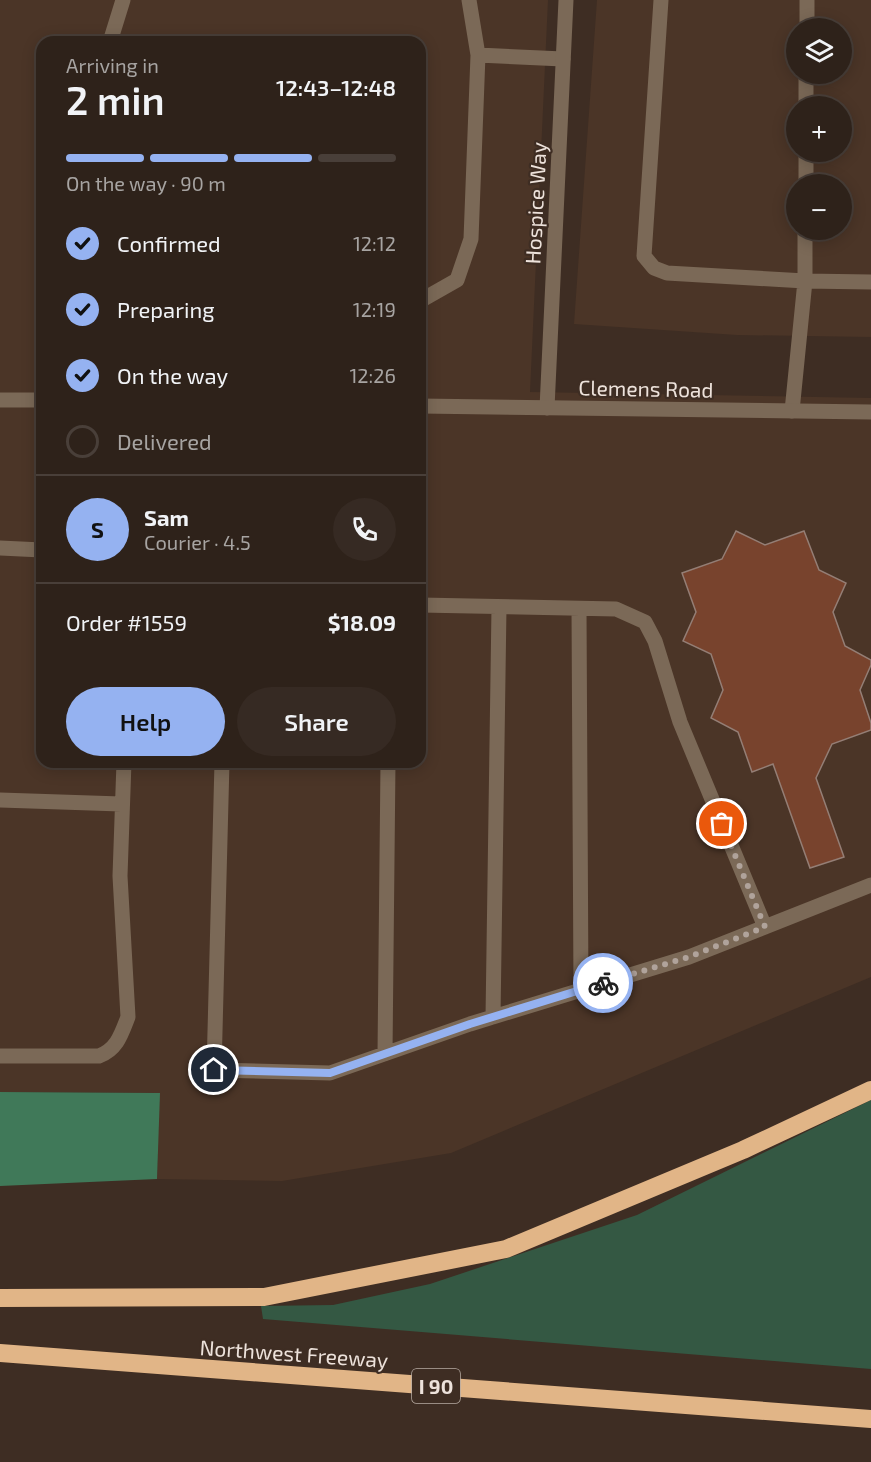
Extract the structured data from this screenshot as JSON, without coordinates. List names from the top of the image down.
{
  "streets": {
    "highway": ["Northwest Freeway", "I 90"],
    "street": ["Hospice Way", "Clemens Road"]
  },
  "crossings": [
    ["Hospice Way", "Clemens Road"]
  ],
  "page": {
    "map_buttons": ["+", "−"],
    "heading": ["2 min", "Arriving in", "12:43–12:48"],
    "panel": [
      "Sam",
      "Courier · 4.5",
      "Order #1559",
      "$18.09"
    ],
    "bar": "On the way · 90 m",
    "list": [
      ["Confirmed", "12:12"],
      ["Preparing", "12:19"],
      ["On the way", "12:26"],
      "Delivered"
    ],
    "round": "S",
    "buttons": ["Help", "Share"]
  }
}
